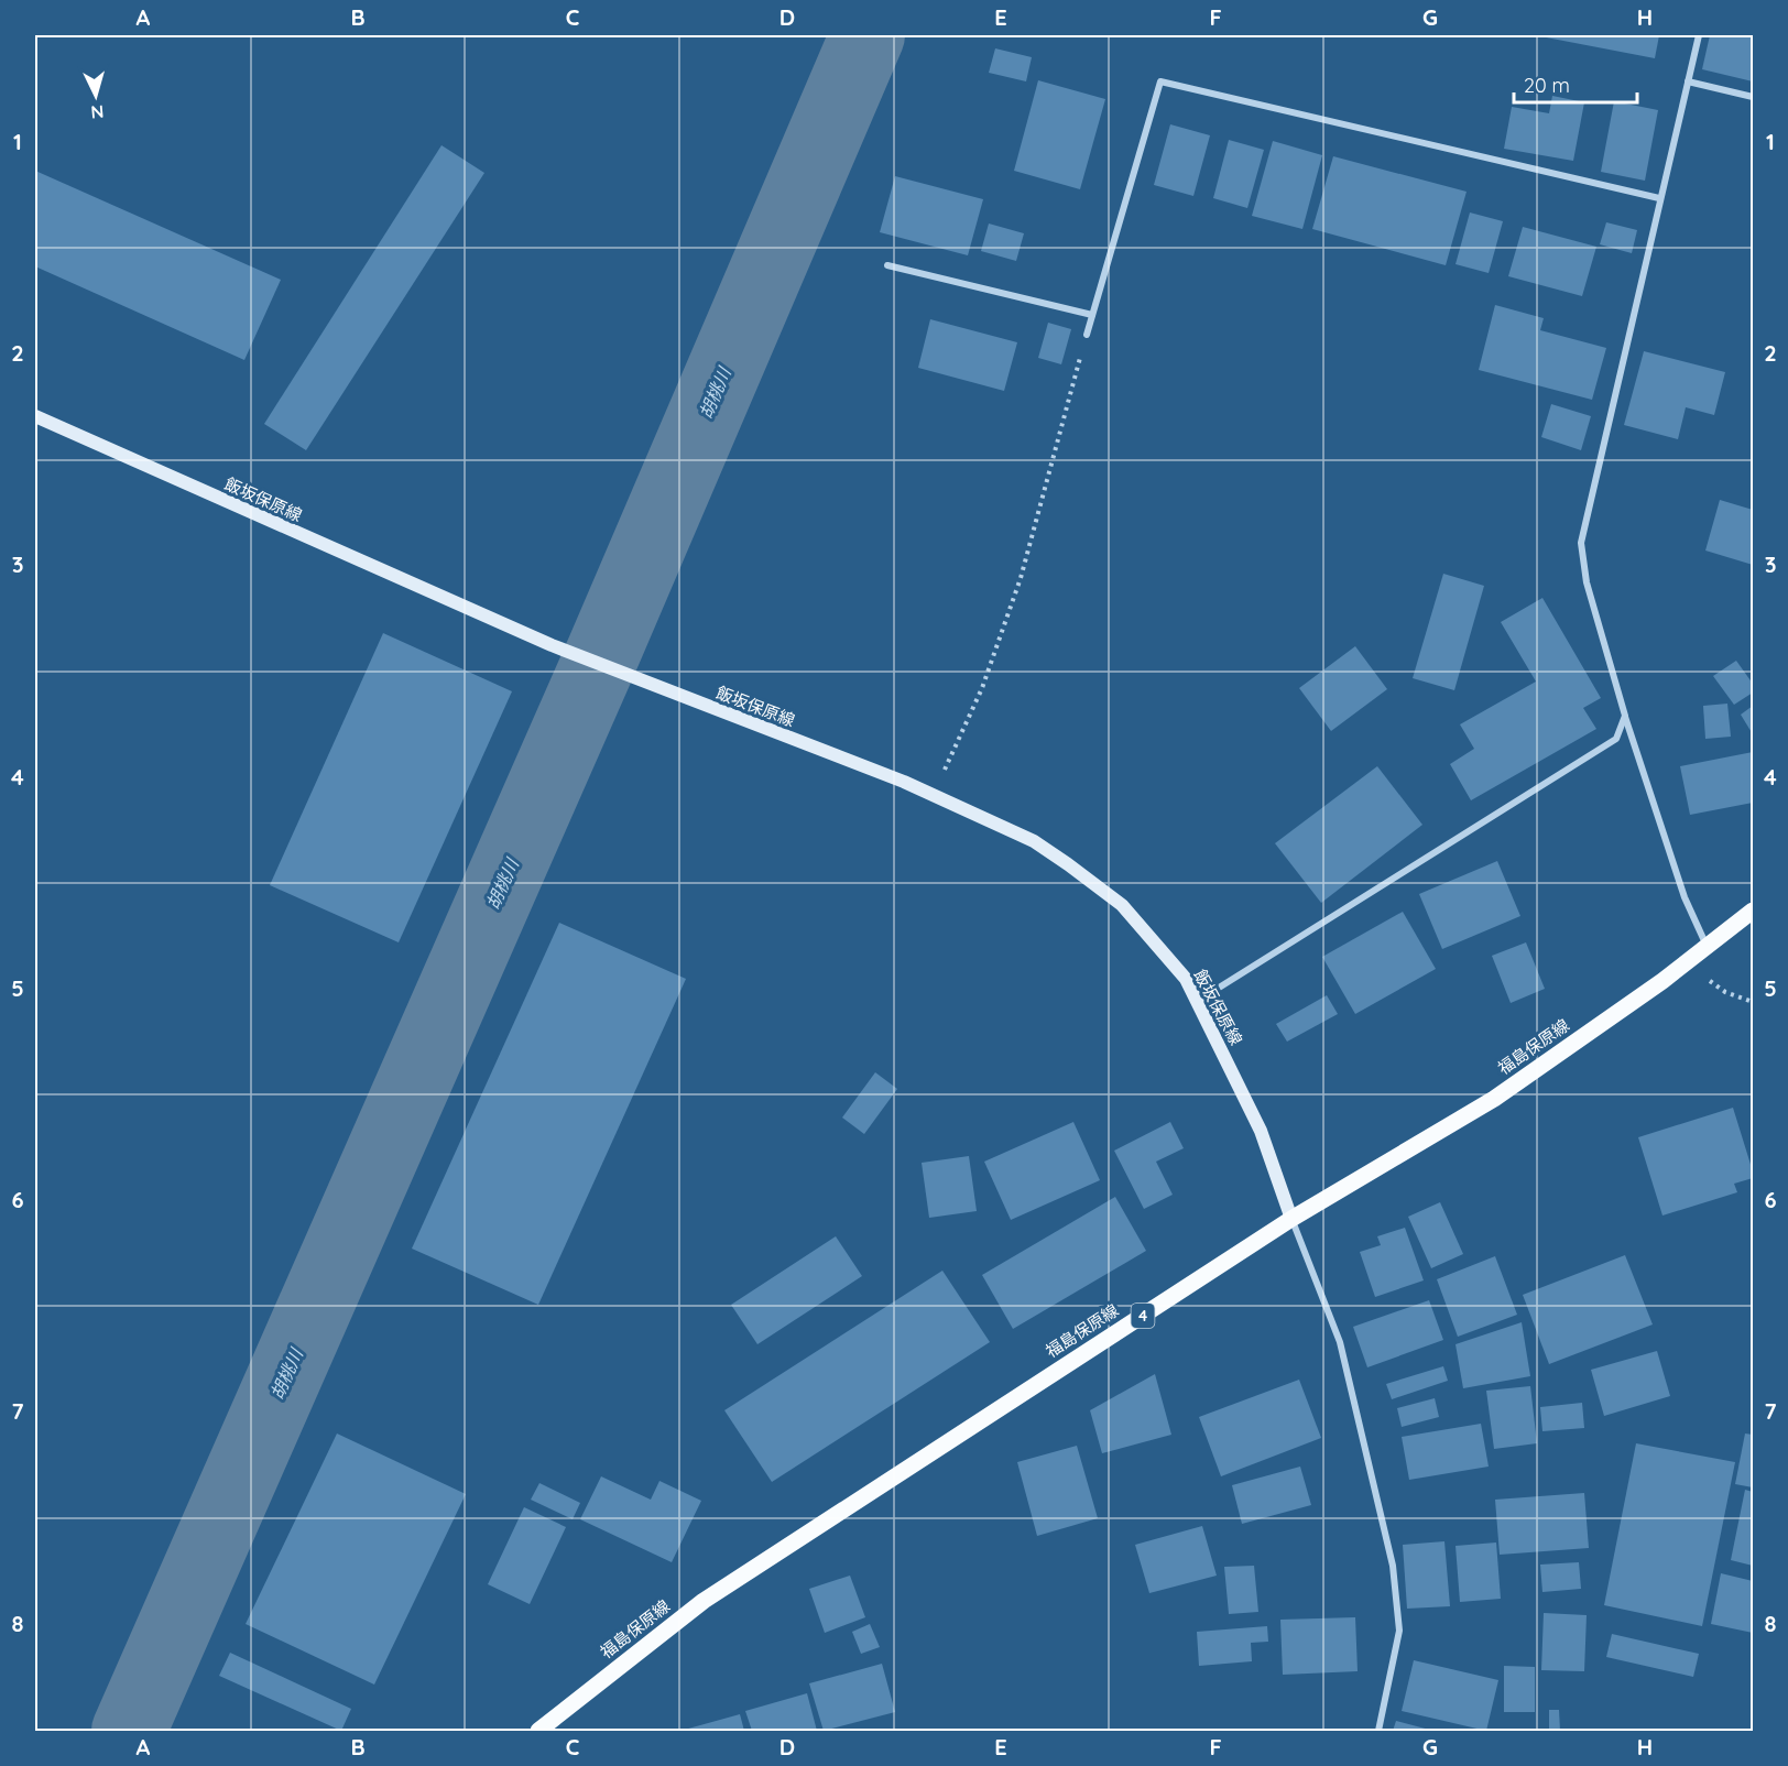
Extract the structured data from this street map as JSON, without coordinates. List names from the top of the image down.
{
  "streets": {
    "main road": ["飯坂保原線", "福島保原線", "4"]
  },
  "crossings": [
    ["飯坂保原線", "福島保原線"]
  ],
  "water": ["胡桃川"],
  "scale_bar": "20 m",
  "north": "bottom",
  "grid": {
    "columns": [
      "A",
      "B",
      "C",
      "D",
      "E",
      "F",
      "G",
      "H"
    ],
    "rows": [
      "1",
      "2",
      "3",
      "4",
      "5",
      "6",
      "7",
      "8"
    ]
  }
}
